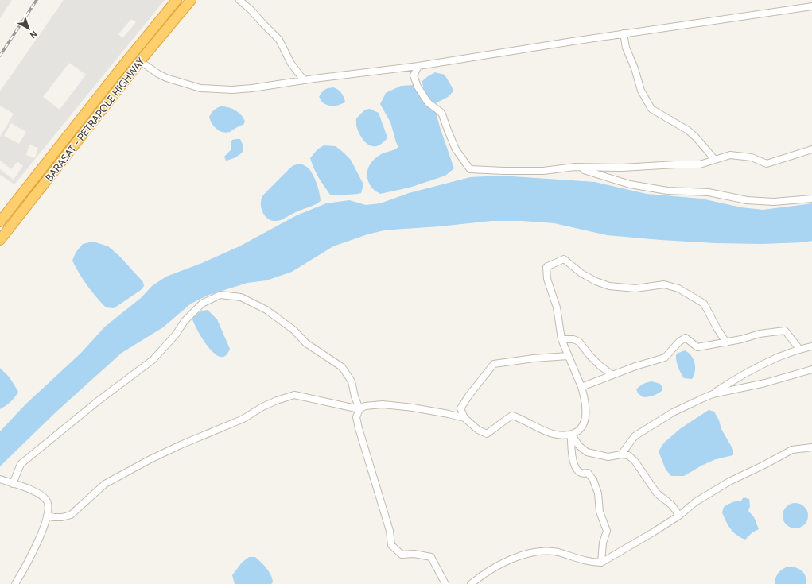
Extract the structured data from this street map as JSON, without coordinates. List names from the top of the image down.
{
  "streets": {
    "highway": ["BARASAT - PETRAPOLE HIGHWAY"]
  },
  "north": "bottom right"
}
